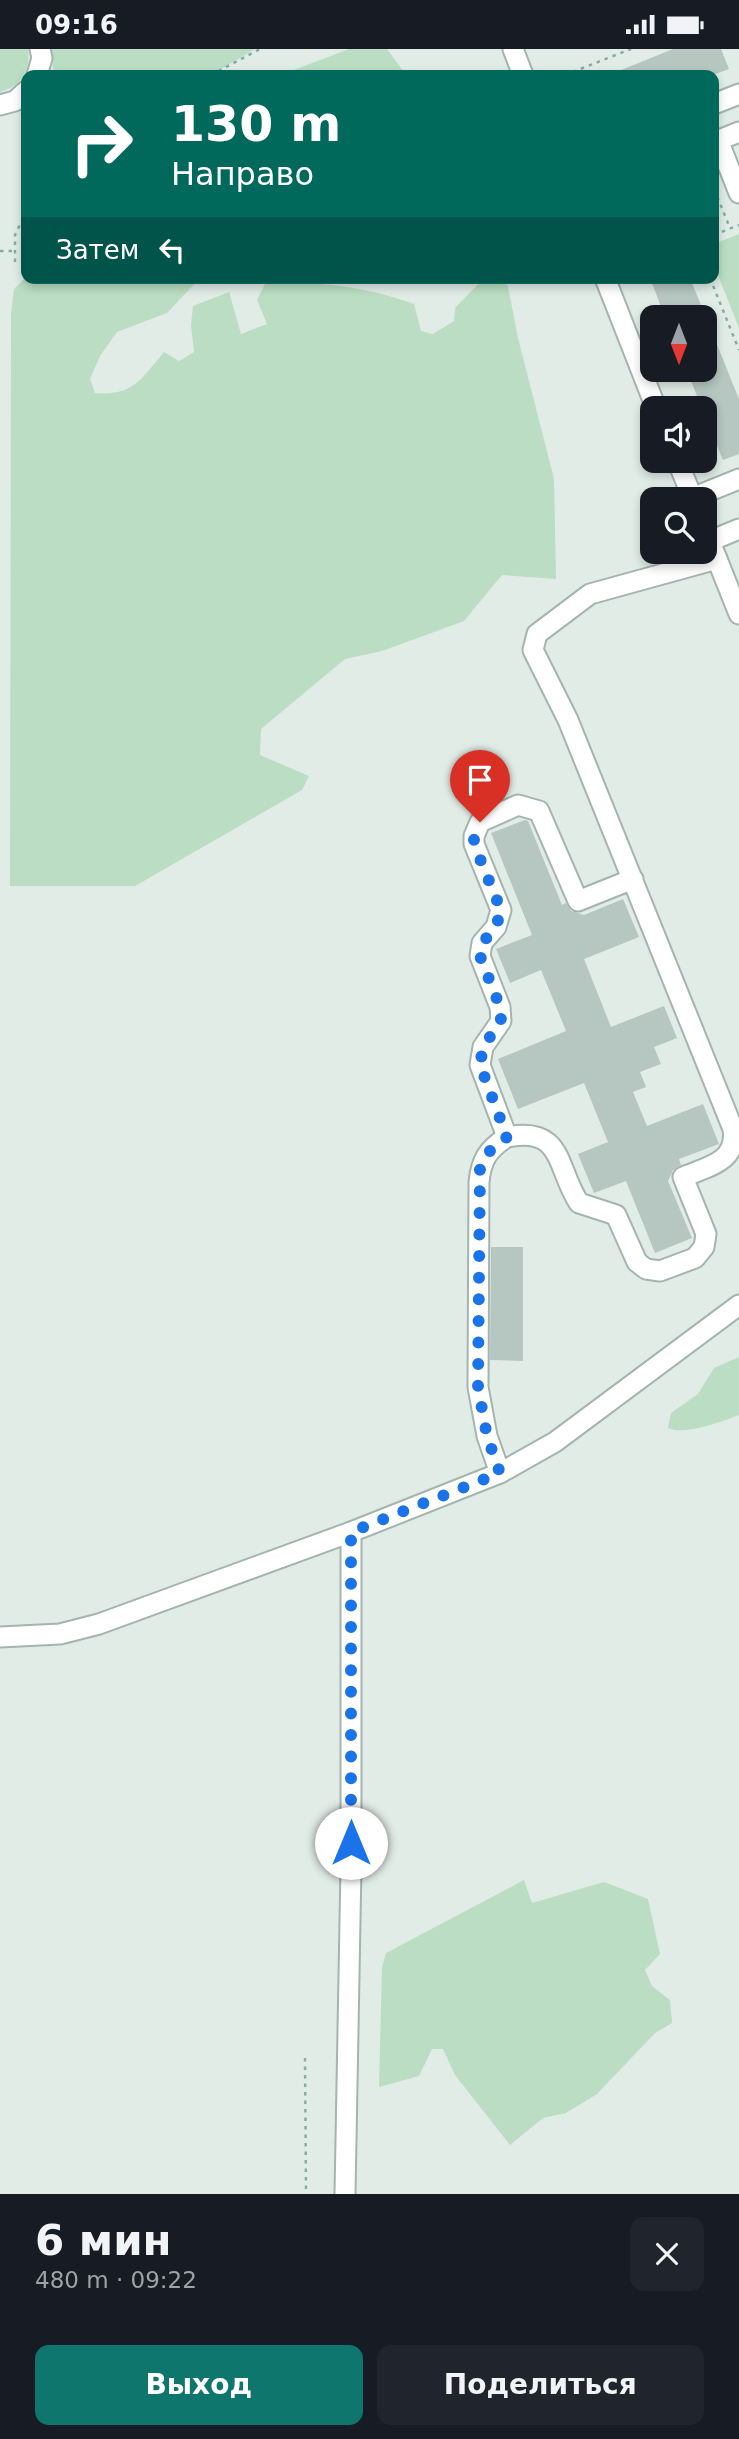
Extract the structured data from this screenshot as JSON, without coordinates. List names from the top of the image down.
{
  "north": "bottom",
  "page": {
    "status": "09:16",
    "turn": ["130 m", "Направо"],
    "then": "Затем",
    "heading": ["6 мин", "480 m · 09:22"],
    "buttons": ["Выход", "Поделиться"]
  }
}
